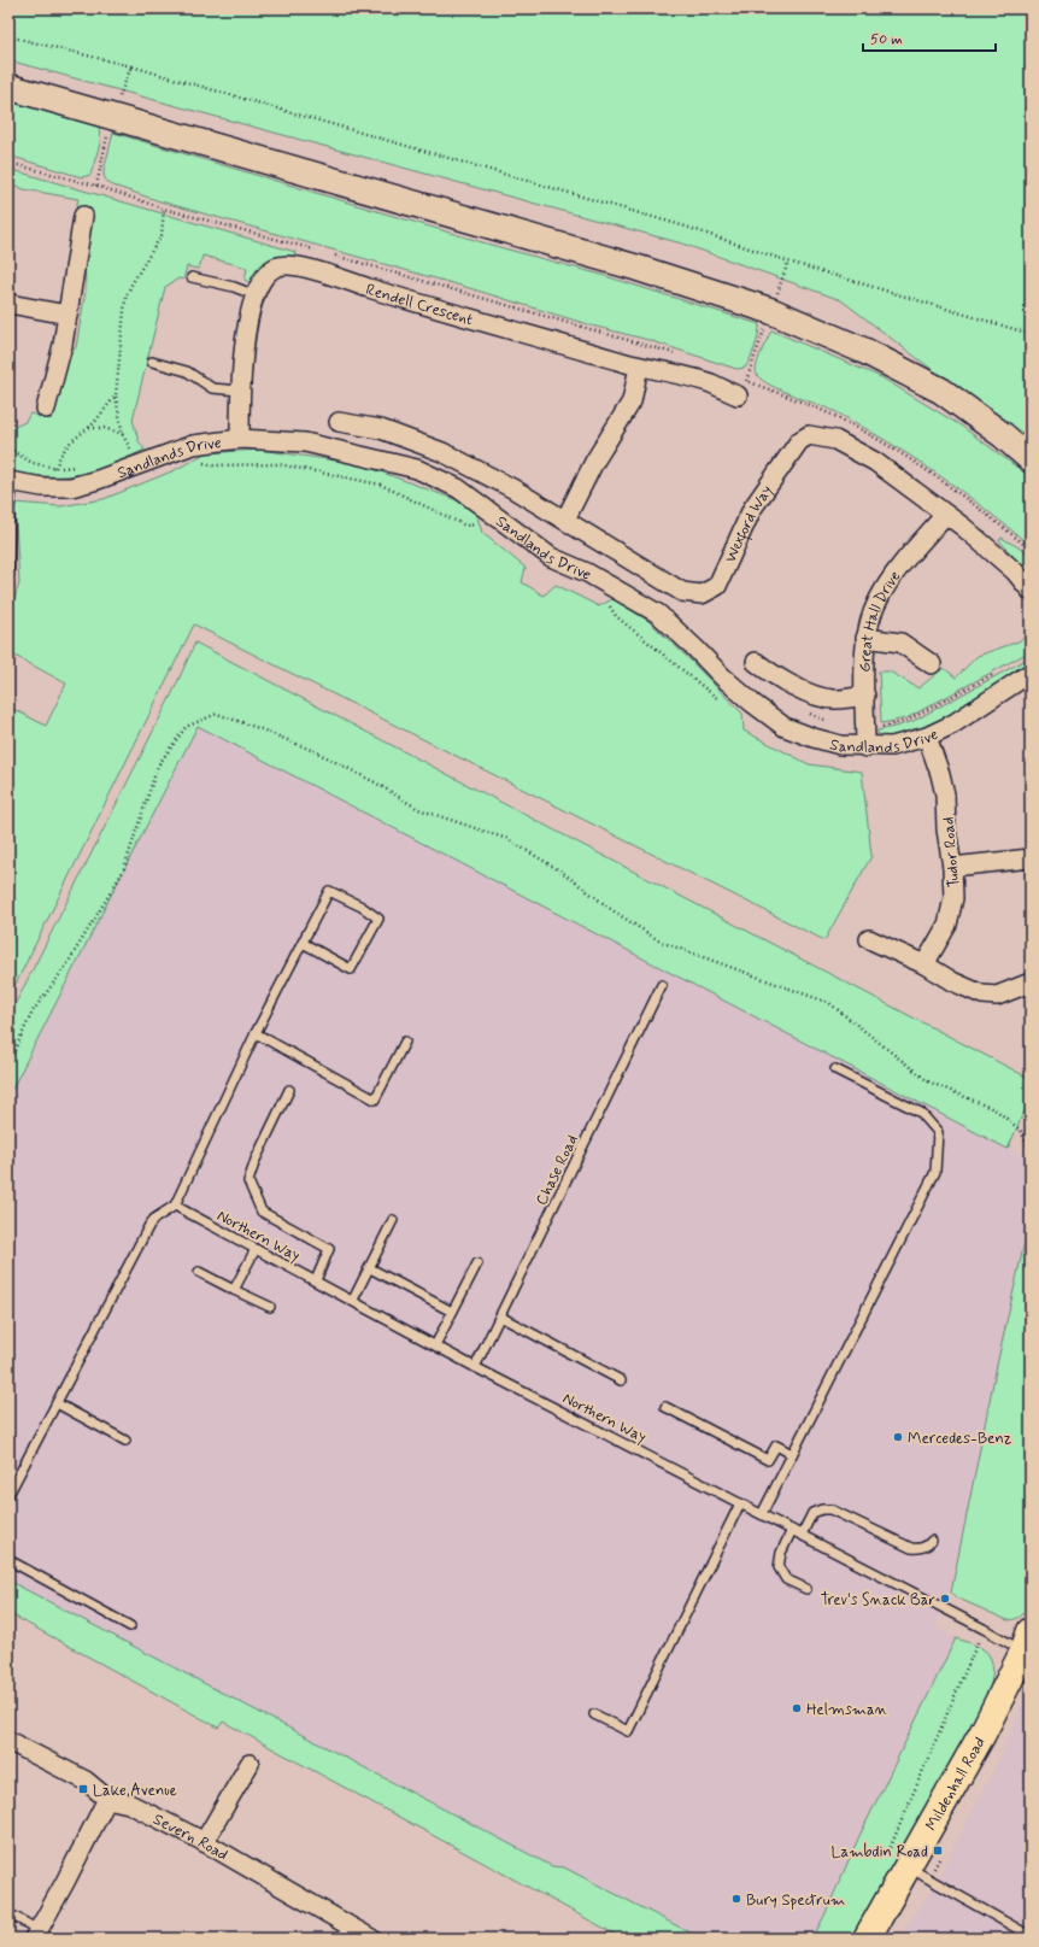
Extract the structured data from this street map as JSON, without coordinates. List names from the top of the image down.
{
  "streets": {
    "main road": ["Mildenhall Road"],
    "street": [
      "Rendell Crescent",
      "Sandlands Drive",
      "Wexford Way",
      "Great Hall Drive",
      "Tudor Road",
      "Severn Road"
    ],
    "lane": ["Chase Road", "Northern Way"]
  },
  "crossings": [
    ["Rendell Crescent", "Sandlands Drive"],
    ["Sandlands Drive", "Great Hall Drive"],
    ["Sandlands Drive", "Tudor Road"],
    ["Wexford Way", "Great Hall Drive"],
    ["Chase Road", "Northern Way"],
    ["Northern Way", "Mildenhall Road"]
  ],
  "places": {
    "other": [
      "Mercedes-Benz",
      "Trev's Snack Bar",
      "Helmsman",
      "Bury Spectrum"
    ],
    "transit": ["Lake Avenue", "Lambdin Road"]
  },
  "scale_bar": "50 m"
}
